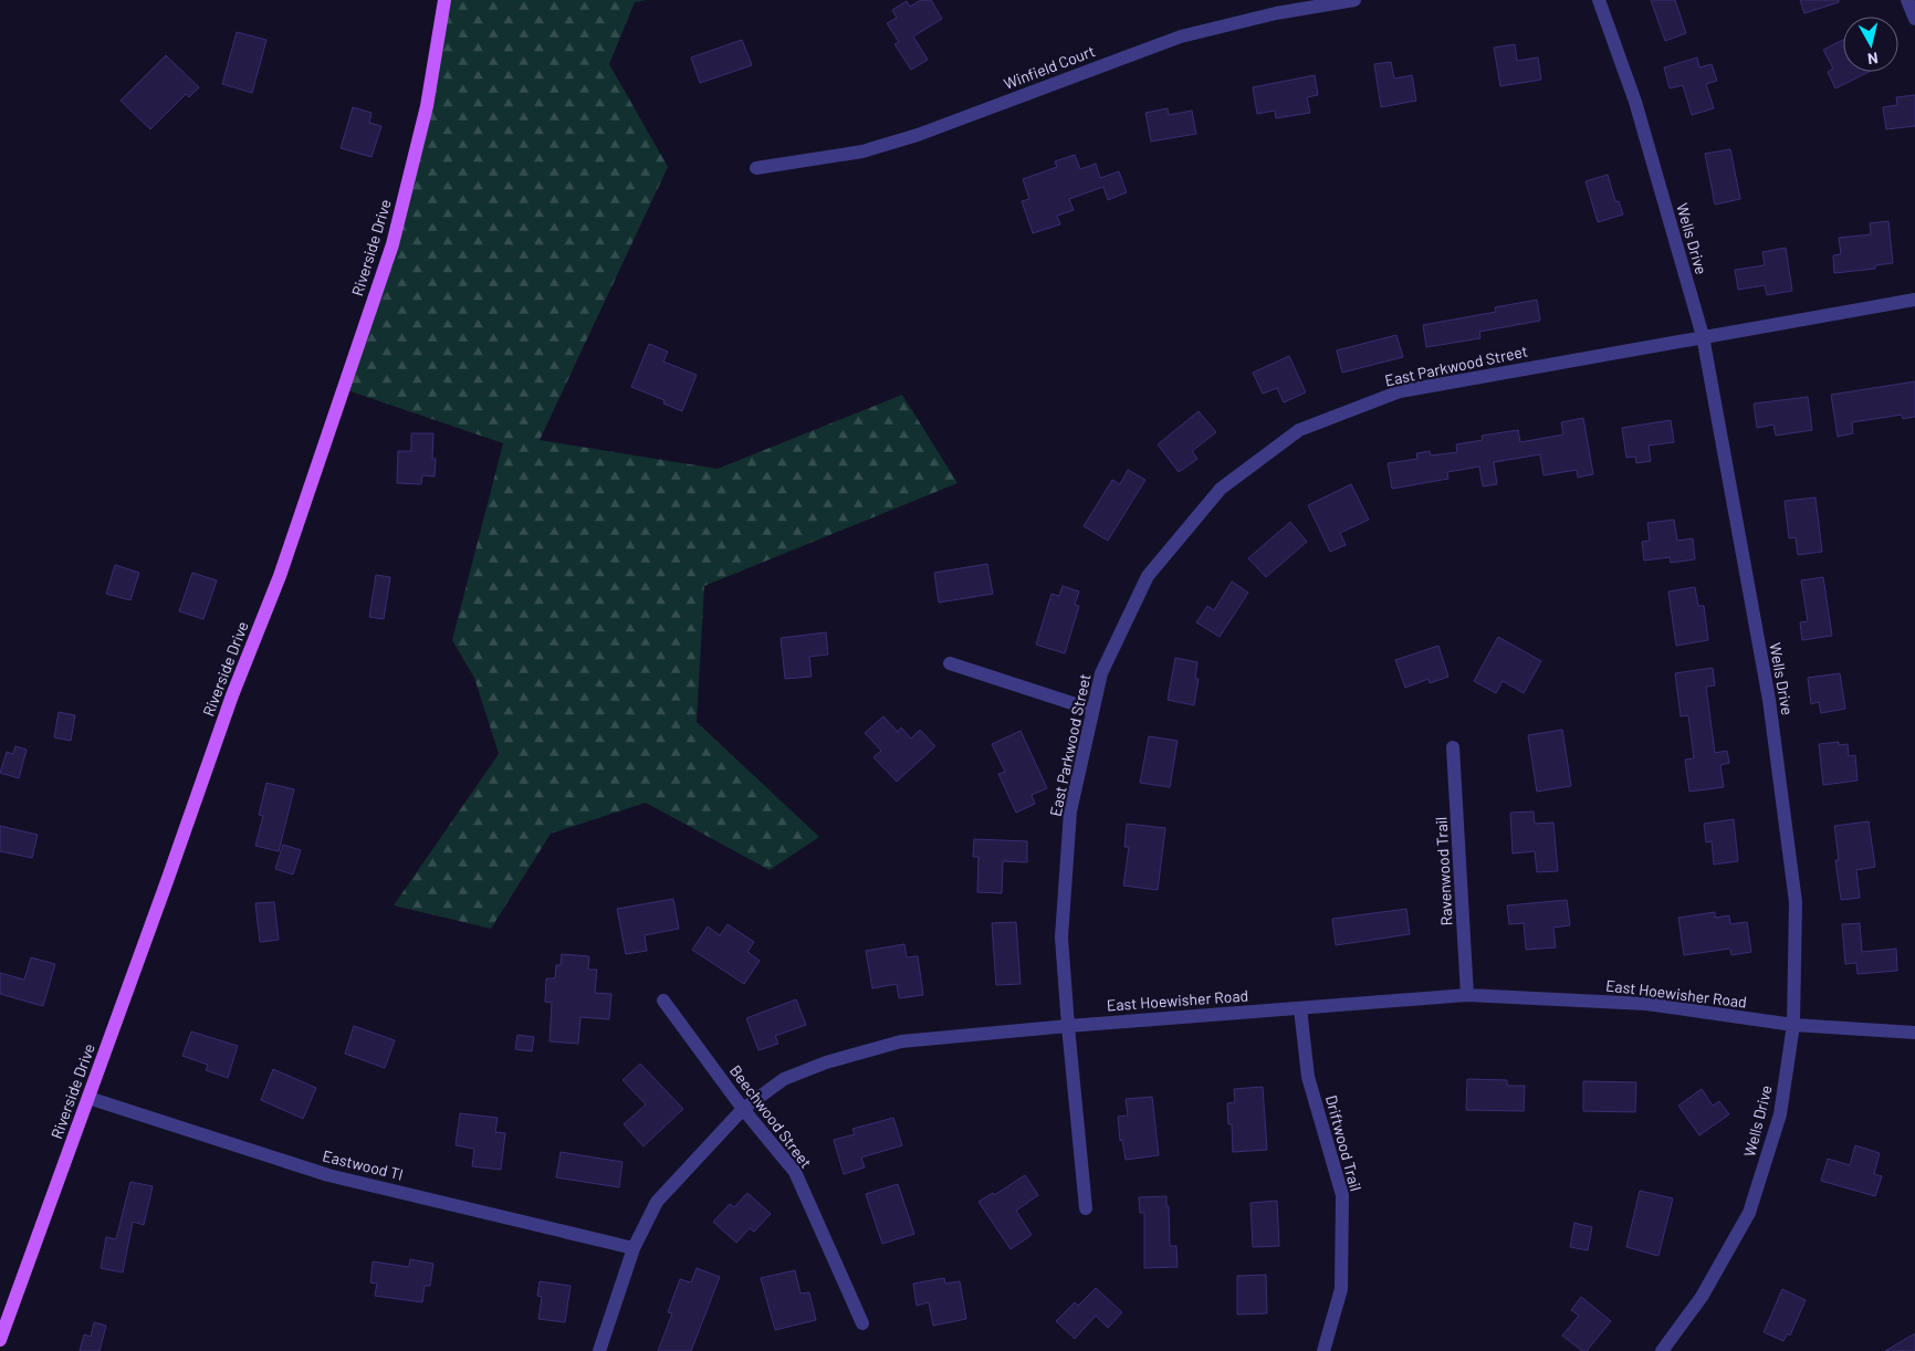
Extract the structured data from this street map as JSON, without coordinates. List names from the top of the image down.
{
  "streets": {
    "main road": ["Riverside Drive"],
    "street": [
      "Winfield Court",
      "Wells Drive",
      "East Parkwood Street",
      "Ravenwood Trail",
      "East Hoewisher Road",
      "Beechwood Street",
      "Driftwood Trail",
      "Eastwood Tl"
    ]
  },
  "crossings": [
    ["Wells Drive", "East Parkwood Street"],
    ["Wells Drive", "East Hoewisher Road"],
    ["Riverside Drive", "Eastwood Tl"],
    ["East Parkwood Street", "East Hoewisher Road"],
    ["Ravenwood Trail", "East Hoewisher Road"],
    ["East Hoewisher Road", "Beechwood Street"],
    ["East Hoewisher Road", "Driftwood Trail"],
    ["East Hoewisher Road", "Eastwood Tl"]
  ],
  "north": "bottom"
}
